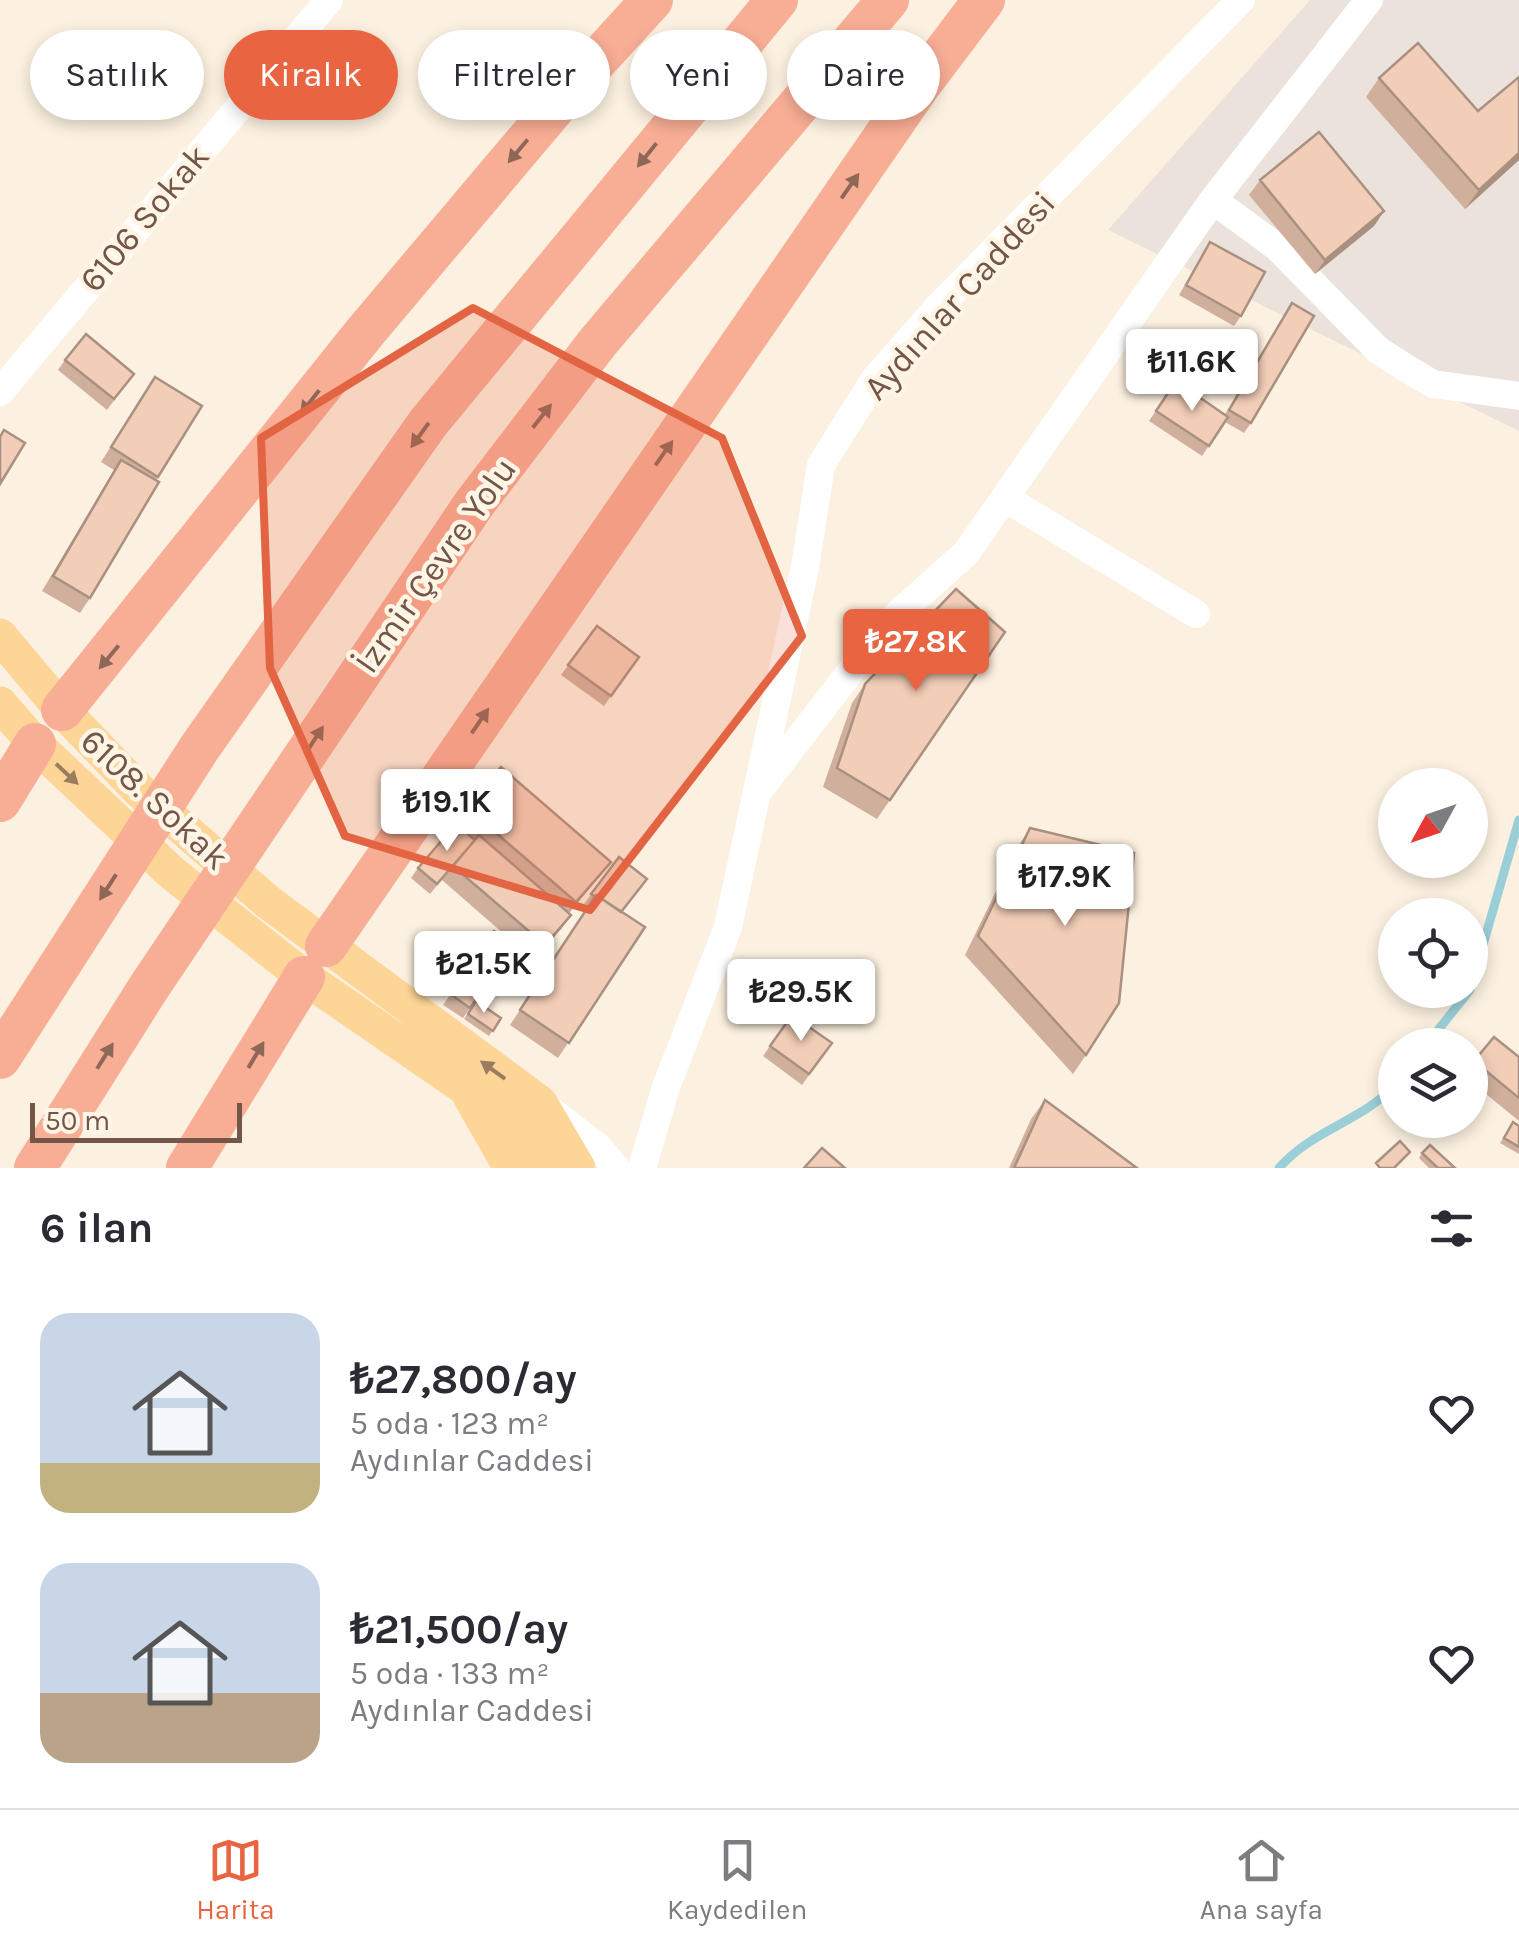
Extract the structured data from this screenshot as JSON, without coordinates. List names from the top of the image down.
{
  "streets": {
    "highway": ["İzmir Çevre Yolu"],
    "main road": ["6108. Sokak"],
    "street": ["6106 Sokak", "Aydınlar Caddesi"]
  },
  "scale_bar": "50 m",
  "north": "bottom left",
  "page": {
    "chip": [
      "Satılık",
      "Kiralık",
      "Filtreler",
      "Yeni",
      "Daire"
    ],
    "price": [
      "₺11.6K",
      "₺27.8K",
      "₺19.1K",
      "₺17.9K",
      "₺21.5K",
      "₺29.5K"
    ],
    "scale": "50 m",
    "heading": "6 ilan",
    "list": [
      {
        "name": "₺27,800/ay",
        "note": "5 oda · 123 m² · Aydınlar Caddesi"
      },
      {
        "name": "₺21,500/ay",
        "note": "5 oda · 133 m² · Aydınlar Caddesi"
      }
    ],
    "tabs": ["Harita", "Kaydedilen", "Ana sayfa"]
  }
}
